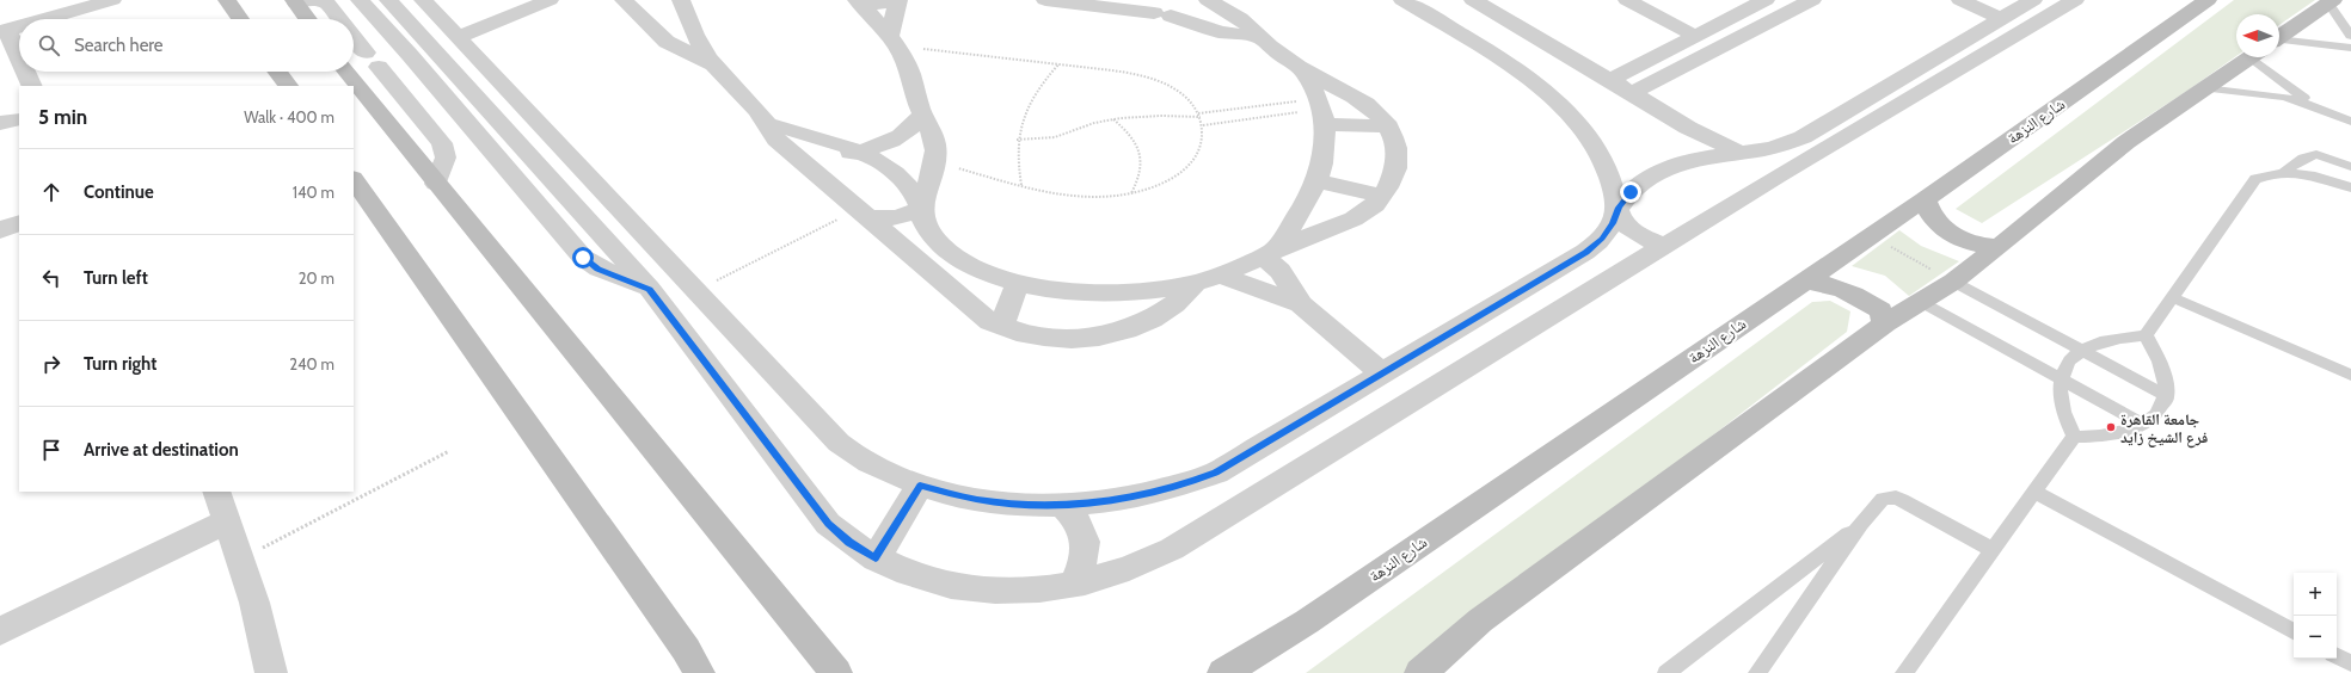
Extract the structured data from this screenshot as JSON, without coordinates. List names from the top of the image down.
{
  "streets": {
    "main road": ["شارع النزهة"]
  },
  "places": ["جامعة القاهرة فرع الشيخ زايد"],
  "north": "left",
  "page": {
    "search": "Search here",
    "heading": ["5 min", "Walk · 400 m"],
    "list": [
      ["Continue", "140 m"],
      ["Turn left", "20 m"],
      ["Turn right", "240 m"],
      "Arrive at destination"
    ],
    "map_buttons": ["+", "−"]
  }
}
